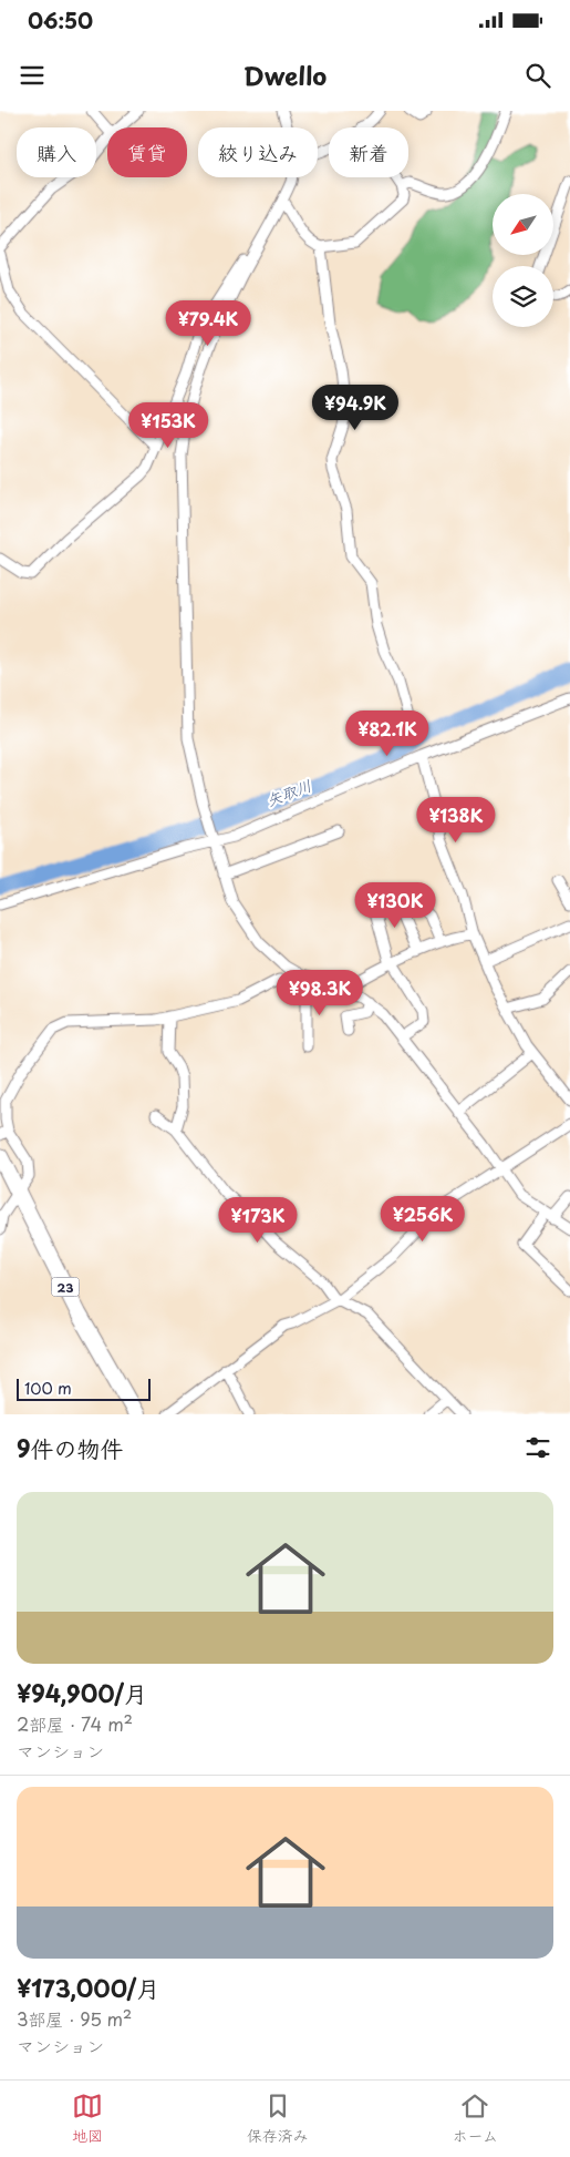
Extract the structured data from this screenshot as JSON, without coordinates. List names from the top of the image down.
{
  "streets": {
    "main road": ["23"]
  },
  "water": ["矢取川"],
  "scale_bar": "100 m",
  "north": "bottom left",
  "page": {
    "status": "06:50",
    "header": "Dwello",
    "chip": [
      "購入",
      "賃貸",
      "絞り込み",
      "新着"
    ],
    "price": [
      "¥79.4K",
      "¥94.9K",
      "¥153K",
      "¥82.1K",
      "¥138K",
      "¥130K",
      "¥98.3K",
      "¥256K",
      "¥173K"
    ],
    "scale": "100 m",
    "heading": "9件の物件",
    "list": [
      {
        "name": "¥94,900/月",
        "note": "2部屋 · 74 m² · マンション"
      },
      {
        "name": "¥173,000/月",
        "note": "3部屋 · 95 m² · マンション"
      }
    ],
    "tabs": ["地図", "保存済み", "ホーム"]
  }
}
